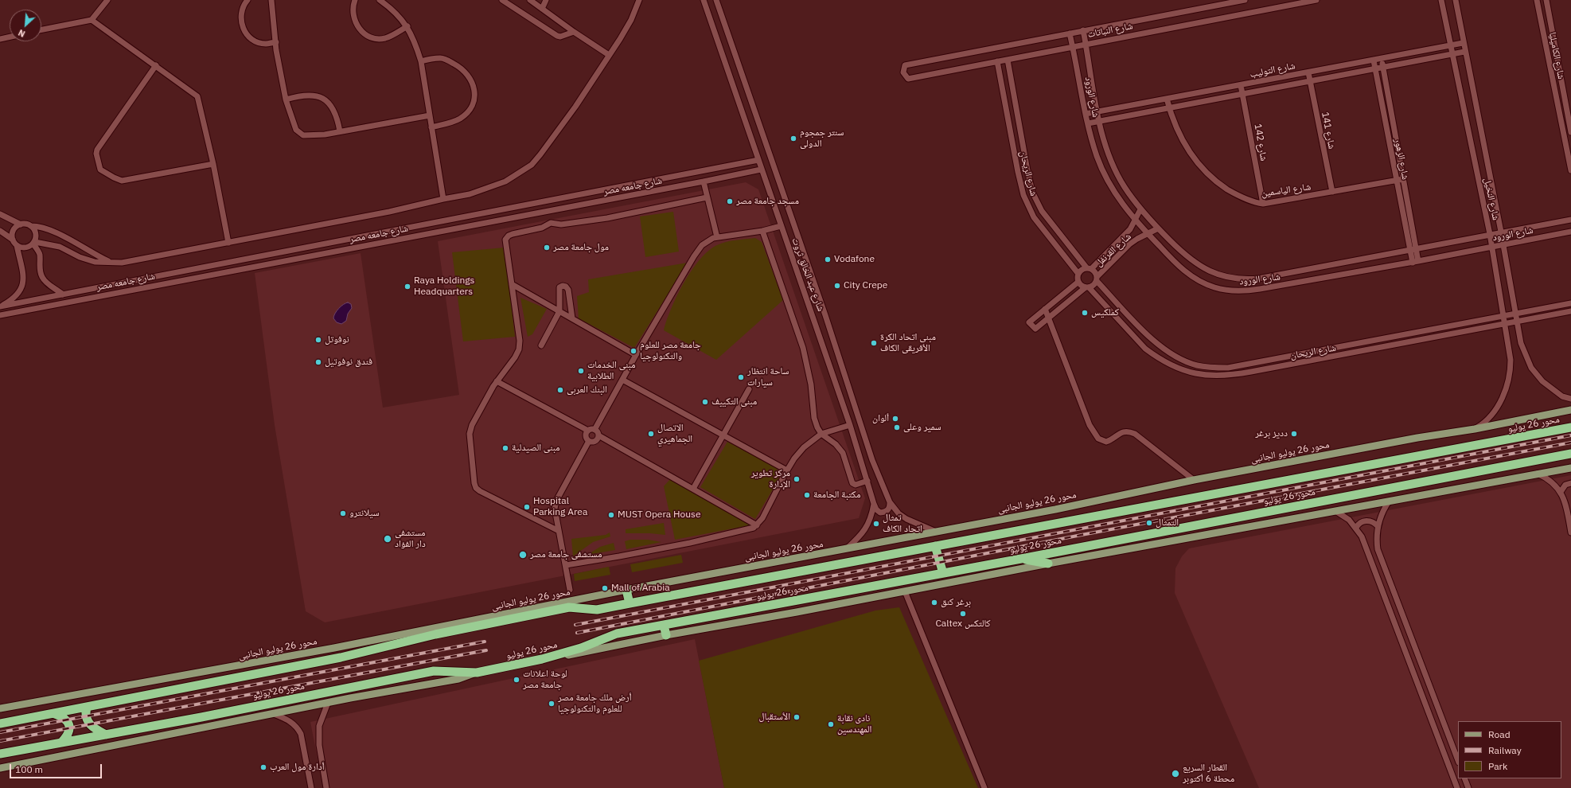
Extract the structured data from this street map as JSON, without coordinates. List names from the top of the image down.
{
  "streets": {
    "highway": ["محور 26 يوليو"],
    "main road": ["محور 26 يوليو الجانبى"],
    "street": [
      "شارع النباتات",
      "شارع الكاميليا",
      "شارع التوليب",
      "شارع الورود",
      "شارع 141",
      "شارع 142",
      "شارع الزهور",
      "شارع الريحان",
      "شارع جامعه مصر",
      "شارع الياسمين",
      "شارع النخيل",
      "شارع القرنفل",
      "شارع عبد الخالق ثروت"
    ]
  },
  "crossings": [
    ["شارع النباتات", "شارع الورود"],
    ["شارع النباتات", "شارع الريحان"],
    ["شارع التوليب", "شارع الورود"],
    ["شارع التوليب", "شارع 141"],
    ["شارع التوليب", "شارع 142"],
    ["شارع التوليب", "شارع الزهور"],
    ["شارع التوليب", "شارع الياسمين"],
    ["شارع التوليب", "شارع النخيل"],
    ["شارع الورود", "شارع الزهور"],
    ["شارع الورود", "شارع النخيل"],
    ["شارع الورود", "شارع القرنفل"],
    ["شارع 141", "شارع الياسمين"],
    ["شارع 142", "شارع الياسمين"],
    ["شارع الزهور", "شارع الياسمين"],
    ["شارع الريحان", "شارع النخيل"],
    ["شارع الريحان", "شارع القرنفل"],
    ["شارع جامعه مصر", "شارع عبد الخالق ثروت"],
    ["شارع النخيل", "محور 26 يوليو الجانبى"],
    ["شارع عبد الخالق ثروت", "محور 26 يوليو الجانبى"],
    ["محور 26 يوليو", "محور 26 يوليو الجانبى"]
  ],
  "places": [
    "سنتر جمجوم الدولى",
    "مسجد جامعة مصر",
    "مول جامعة مصر",
    "Vodafone",
    "City Crepe",
    "Raya Holdings Headquarters",
    "كملكيس",
    "نوفوتل",
    "مبنى اتحاد الكرة الأفريقى الكاف",
    "جامعة مصر للعلوم والتكنولوجيا",
    "فندق نوفوتيل",
    "مبنى الخدمات الطلابية",
    "ساحة انتظار سيارات",
    "البنك العربى",
    "مبنى التكييف",
    "ألوان",
    "سمير وعلى",
    "الاتصال الجماهيري",
    "دديز برغر",
    "مبنى الصيدلية",
    "مركز تطوير الإدارة",
    "مكتبة الجامعة",
    "Hospital Parking Area",
    "سيلانترو",
    "MUST Opera House",
    "التمثال",
    "تمثال اتحاد الكاف",
    "مستشفى دار الفؤاد",
    "مستشفى جامعة مصر",
    "Mall of Arabia",
    "برغر كنق",
    "Caltex كالتكس",
    "لوحة اعلانات جامعة مصر",
    "أرض ملك جامعة مصر للعلوم والتكنولوجيا",
    "الأستقبال",
    "نادى نقابة المهندسين",
    "أدارة مول العرب",
    "القطار السريع محطة 6 أكتوبر"
  ],
  "legend": ["Road", "Railway", "Park"],
  "scale_bar": "100 m",
  "north": "bottom left"
}
